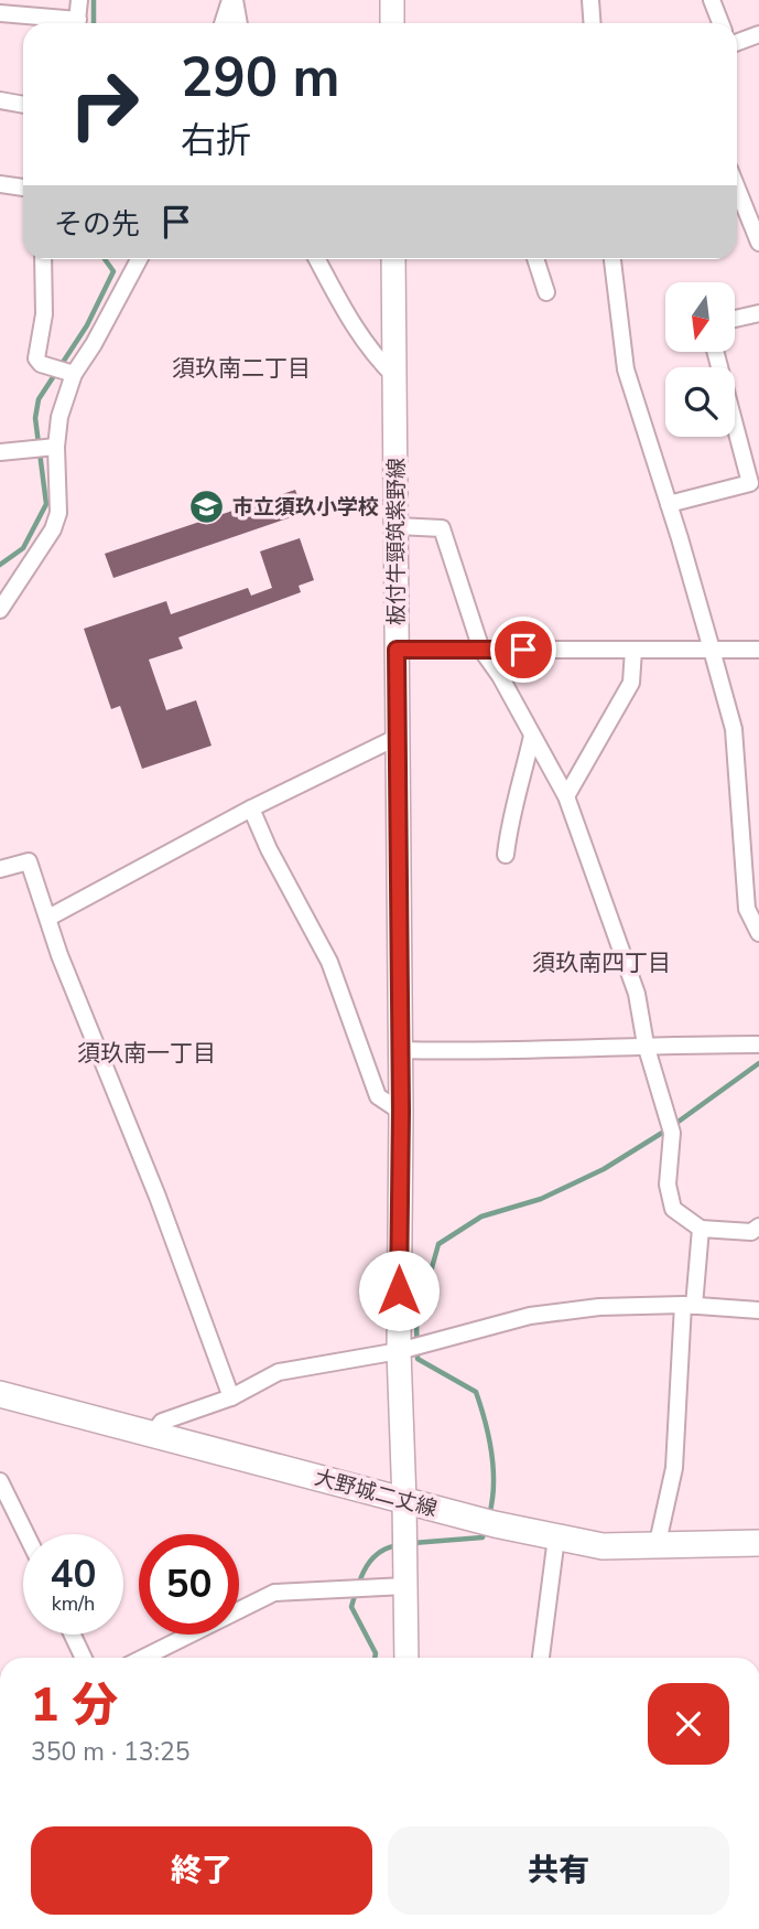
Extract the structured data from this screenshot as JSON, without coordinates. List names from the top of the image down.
{
  "streets": {
    "main road": ["板付牛頸筑紫野線", "大野城二丈線"]
  },
  "crossings": [
    ["板付牛頸筑紫野線", "大野城二丈線"]
  ],
  "districts": ["須玖南二丁目", "須玖南四丁目", "須玖南一丁目"],
  "places": {
    "school or university": ["市立須玖小学校"]
  },
  "north": "bottom",
  "page": {
    "turn": ["290 m", "右折"],
    "then": "その先",
    "speed": "40 km/h",
    "limit": "50",
    "heading": ["1 分", "350 m · 13:25"],
    "buttons": ["終了", "共有"]
  }
}
